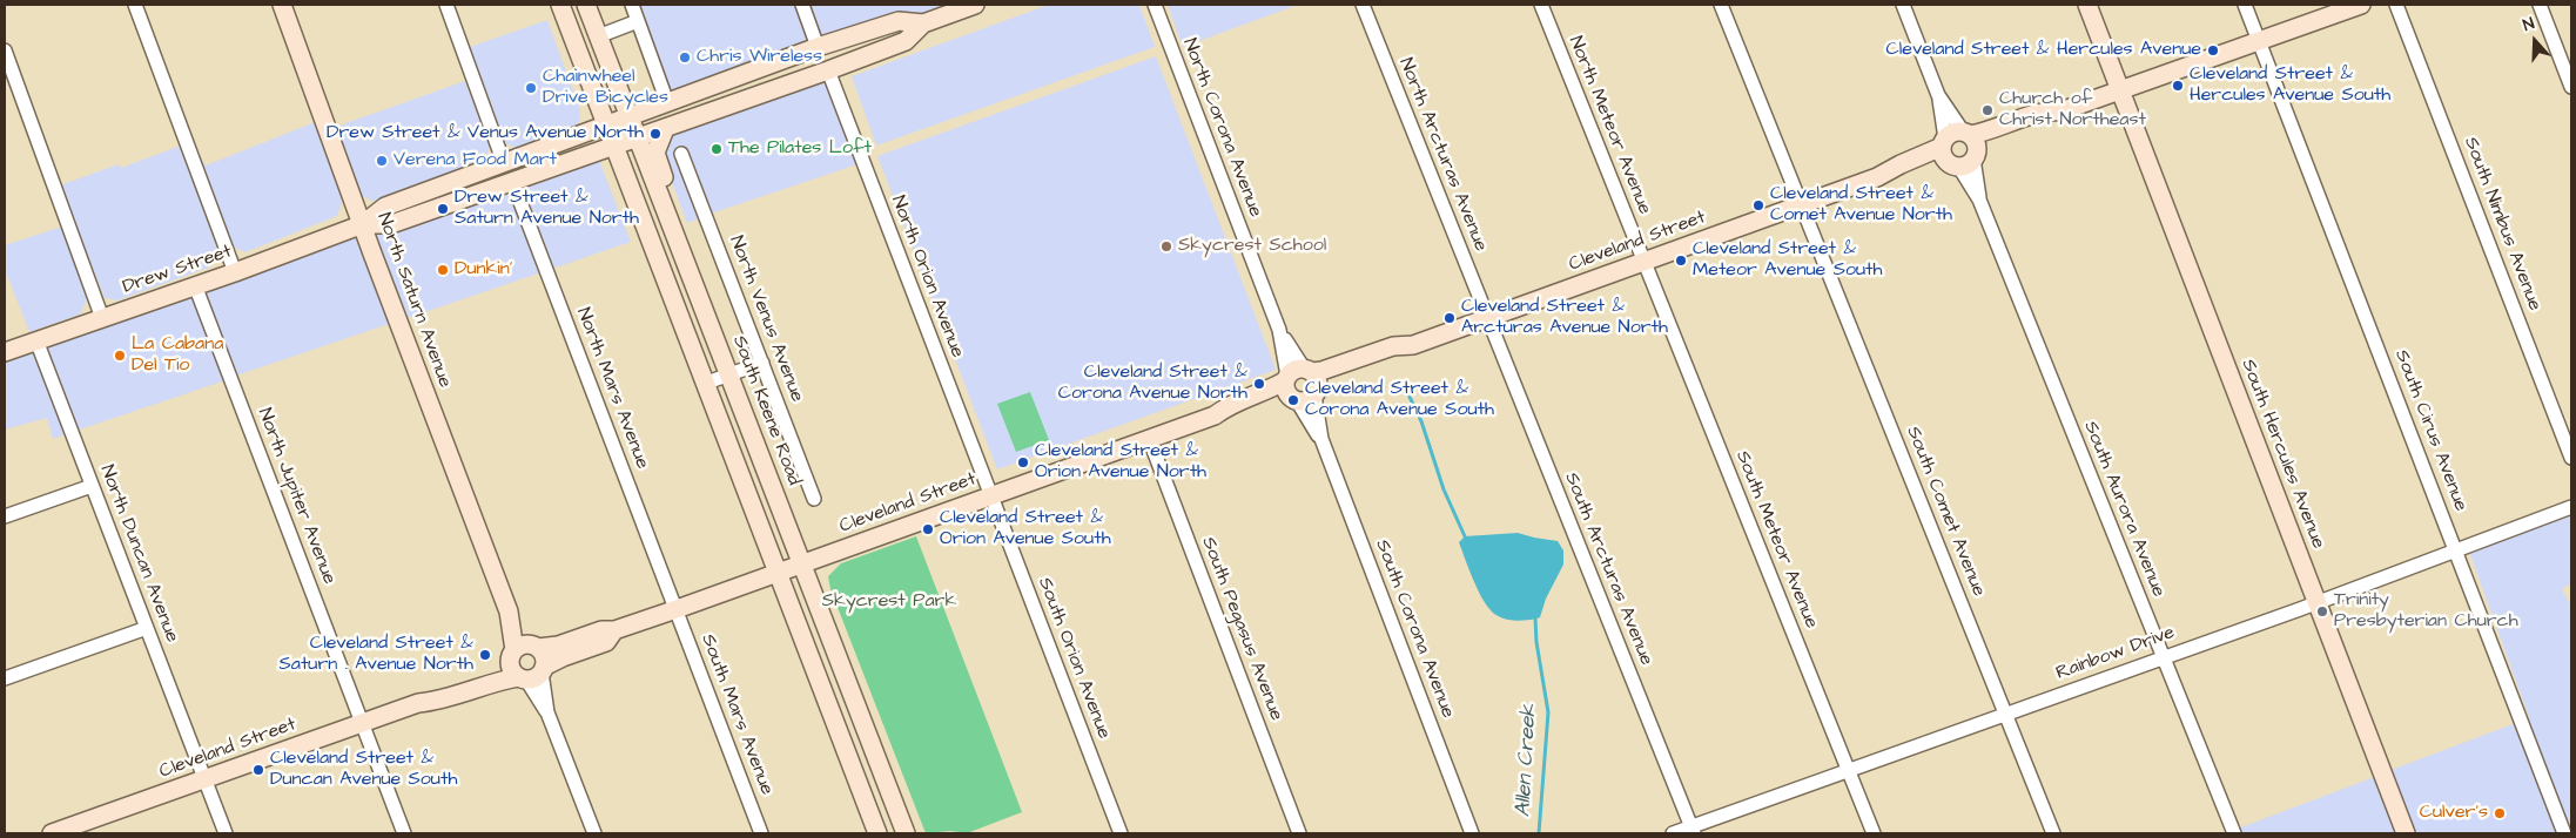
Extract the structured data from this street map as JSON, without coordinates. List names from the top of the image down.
{
  "streets": {
    "street": [
      "North Meteor Avenue",
      "North Corona Avenue",
      "North Arcturas Avenue",
      "South Nimbus Avenue",
      "Cleveland Street",
      "Drew Street",
      "North Orion Avenue",
      "North Saturn Avenue",
      "North Venus Avenue",
      "North Mars Avenue",
      "South Keene Road",
      "South Cirus Avenue",
      "South Hercules Avenue",
      "North Jupiter Avenue",
      "South Aurora Avenue",
      "South Comet Avenue",
      "South Meteor Avenue",
      "North Duncan Avenue",
      "South Arcturas Avenue",
      "South Pegasus Avenue",
      "South Corona Avenue",
      "Rainbow Drive",
      "South Orion Avenue",
      "South Mars Avenue"
    ]
  },
  "crossings": [
    ["North Meteor Avenue", "Cleveland Street"],
    ["North Meteor Avenue", "South Meteor Avenue"],
    ["North Corona Avenue", "Cleveland Street"],
    ["North Corona Avenue", "South Corona Avenue"],
    ["North Arcturas Avenue", "Cleveland Street"],
    ["North Arcturas Avenue", "South Arcturas Avenue"],
    ["Cleveland Street", "North Orion Avenue"],
    ["Cleveland Street", "North Saturn Avenue"],
    ["Cleveland Street", "North Mars Avenue"],
    ["Cleveland Street", "South Keene Road"],
    ["Cleveland Street", "South Cirus Avenue"],
    ["Cleveland Street", "South Hercules Avenue"],
    ["Cleveland Street", "North Jupiter Avenue"],
    ["Cleveland Street", "South Aurora Avenue"],
    ["Cleveland Street", "South Comet Avenue"],
    ["Cleveland Street", "South Meteor Avenue"],
    ["Cleveland Street", "North Duncan Avenue"],
    ["Cleveland Street", "South Arcturas Avenue"],
    ["Cleveland Street", "South Pegasus Avenue"],
    ["Cleveland Street", "South Corona Avenue"],
    ["Cleveland Street", "South Orion Avenue"],
    ["Cleveland Street", "South Mars Avenue"],
    ["Drew Street", "North Orion Avenue"],
    ["Drew Street", "North Saturn Avenue"],
    ["Drew Street", "North Mars Avenue"],
    ["Drew Street", "South Keene Road"],
    ["Drew Street", "North Jupiter Avenue"],
    ["Drew Street", "North Duncan Avenue"],
    ["North Orion Avenue", "South Orion Avenue"],
    ["North Mars Avenue", "South Mars Avenue"],
    ["South Cirus Avenue", "Rainbow Drive"],
    ["South Hercules Avenue", "Rainbow Drive"],
    ["South Aurora Avenue", "Rainbow Drive"],
    ["South Comet Avenue", "Rainbow Drive"],
    ["South Meteor Avenue", "Rainbow Drive"],
    ["South Arcturas Avenue", "Rainbow Drive"]
  ],
  "water": ["Allen Creek"],
  "parks": ["Skycrest Park"],
  "places": [
    "Cleveland Street & Hercules Avenue",
    "Chris Wireless",
    "Cleveland Street & Hercules Avenue South",
    "Chainwheel Drive Bicycles",
    "Church of Christ Northeast",
    "Drew Street & Venus Avenue North",
    "The Pilates Loft",
    "Verena Food Mart",
    "Cleveland Street & Comet Avenue North",
    "Drew Street & Saturn Avenue North",
    "Skycrest School",
    "Cleveland Street & Meteor Avenue South",
    "Dunkin'",
    "Cleveland Street & Arcturas Avenue North",
    "La Cabana Del Tio",
    "Cleveland Street & Corona Avenue North",
    "Cleveland Street & Corona Avenue South",
    "Cleveland Street & Orion Avenue North",
    "Cleveland Street & Orion Avenue South",
    "Trinity Presbyterian Church",
    "Cleveland Street & Saturn . Avenue North",
    "Cleveland Street & Duncan Avenue South",
    "Culver's"
  ],
  "north": "top"
}
